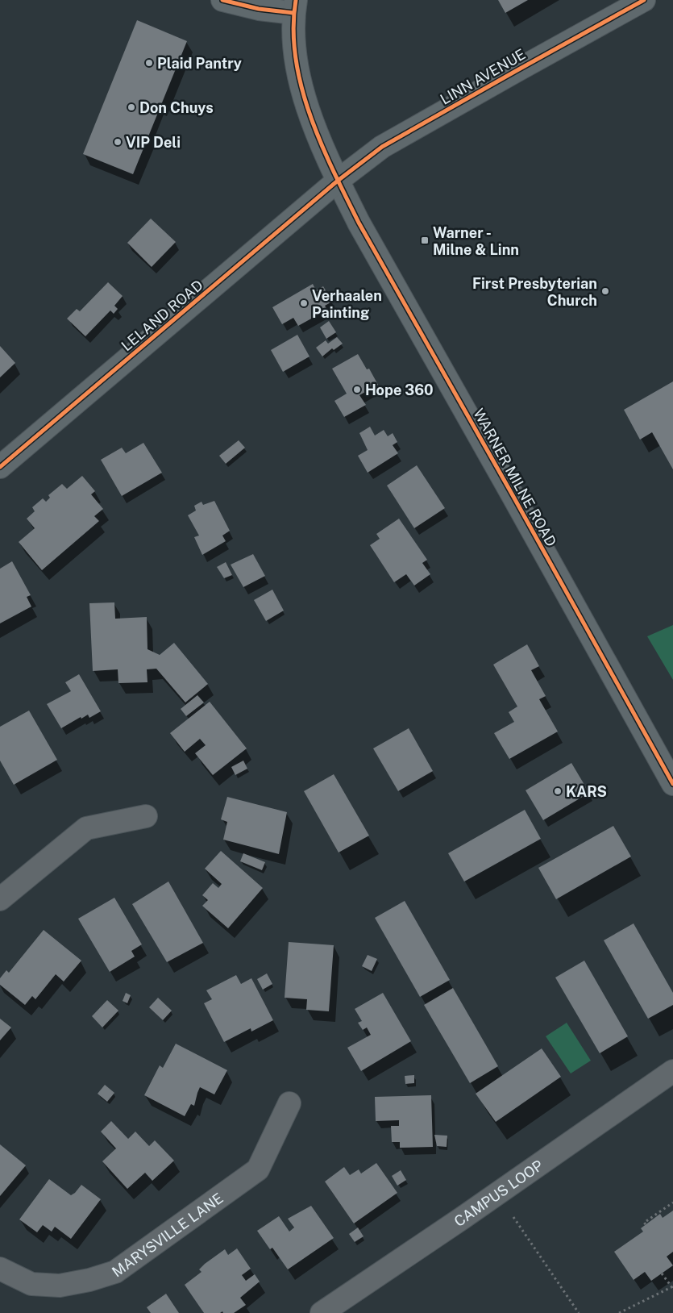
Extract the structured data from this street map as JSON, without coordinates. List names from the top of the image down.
{
  "streets": {
    "main road": ["LINN AVENUE", "LELAND ROAD", "WARNER MILNE ROAD"],
    "street": ["CAMPUS LOOP", "MARYSVILLE LANE"]
  },
  "crossings": [
    ["LINN AVENUE", "LELAND ROAD"],
    ["LINN AVENUE", "WARNER MILNE ROAD"],
    ["LELAND ROAD", "WARNER MILNE ROAD"]
  ],
  "places": {
    "other": [
      "Plaid Pantry",
      "Don Chuys",
      "VIP Deli",
      "First Presbyterian Church",
      "Verhaalen Painting",
      "Hope 360",
      "KARS"
    ],
    "transit": ["Warner - Milne & Linn"]
  }
}
